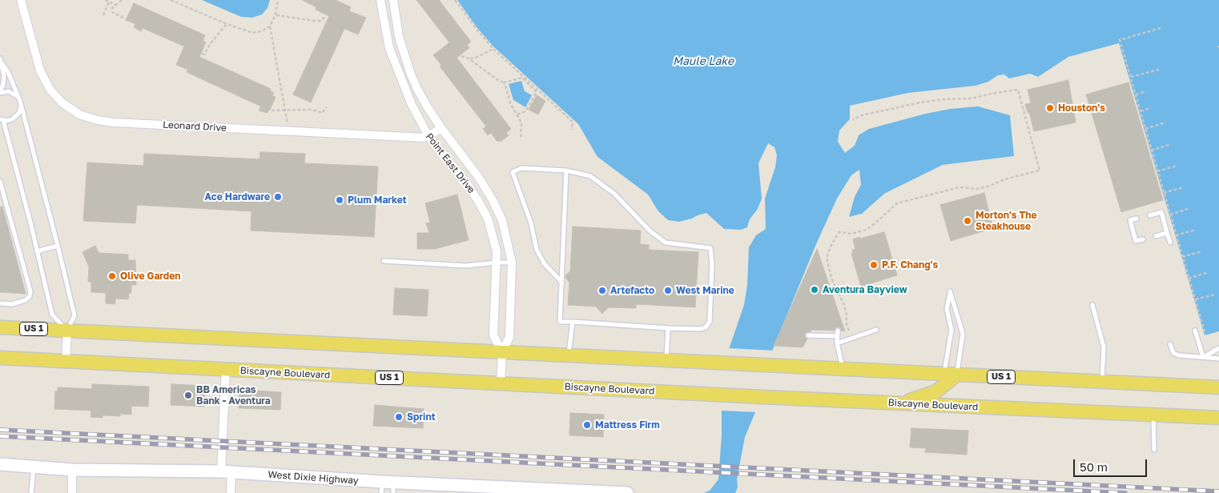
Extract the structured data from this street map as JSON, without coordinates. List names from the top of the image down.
{
  "streets": {
    "main road": ["US 1", "Biscayne Boulevard"],
    "street": ["Leonard Drive", "Point East Drive", "West Dixie Highway"]
  },
  "crossings": [
    ["Leonard Drive", "Point East Drive"],
    ["Point East Drive", "US 1"],
    ["Point East Drive", "Biscayne Boulevard"]
  ],
  "water": ["Maule Lake"],
  "places": [
    "Houston's",
    "Ace Hardware",
    "Plum Market",
    "Morton's The Steakhouse",
    "P.F. Chang's",
    "Olive Garden",
    "Aventura Bayview",
    "Artefacto",
    "West Marine",
    "BB Americas Bank - Aventura",
    "Sprint",
    "Mattress Firm"
  ],
  "scale_bar": "50 m"
}
